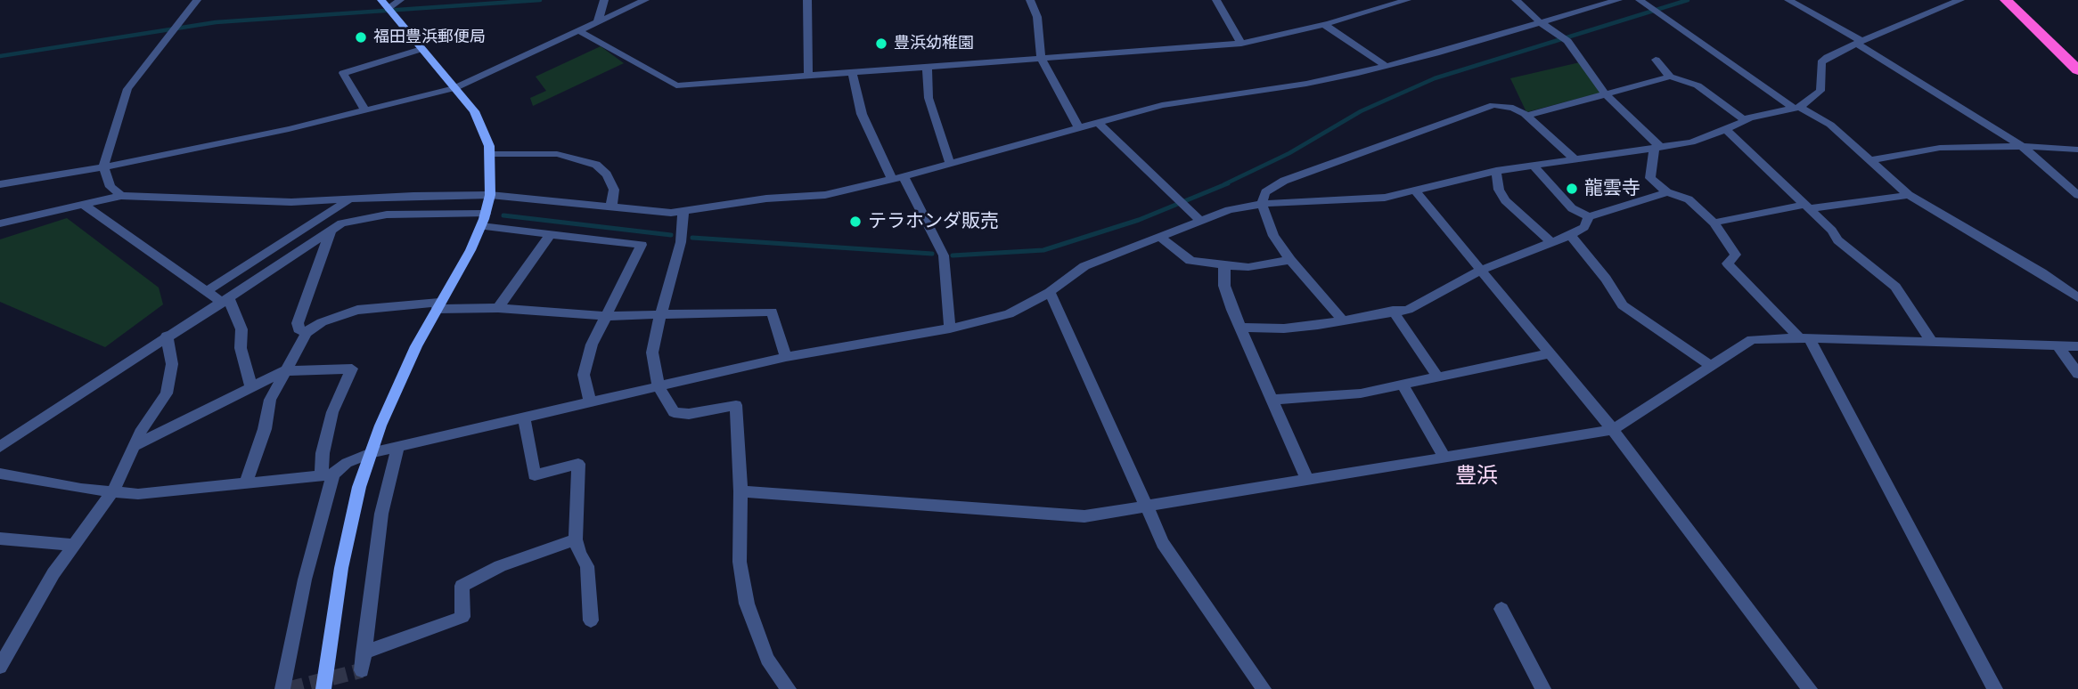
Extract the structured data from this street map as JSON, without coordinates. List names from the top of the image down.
{
  "districts": ["豊浜"],
  "places": [
    "福田豊浜郵便局",
    "豊浜幼稚園",
    "龍雲寺",
    "テラホンダ販売"
  ]
}
